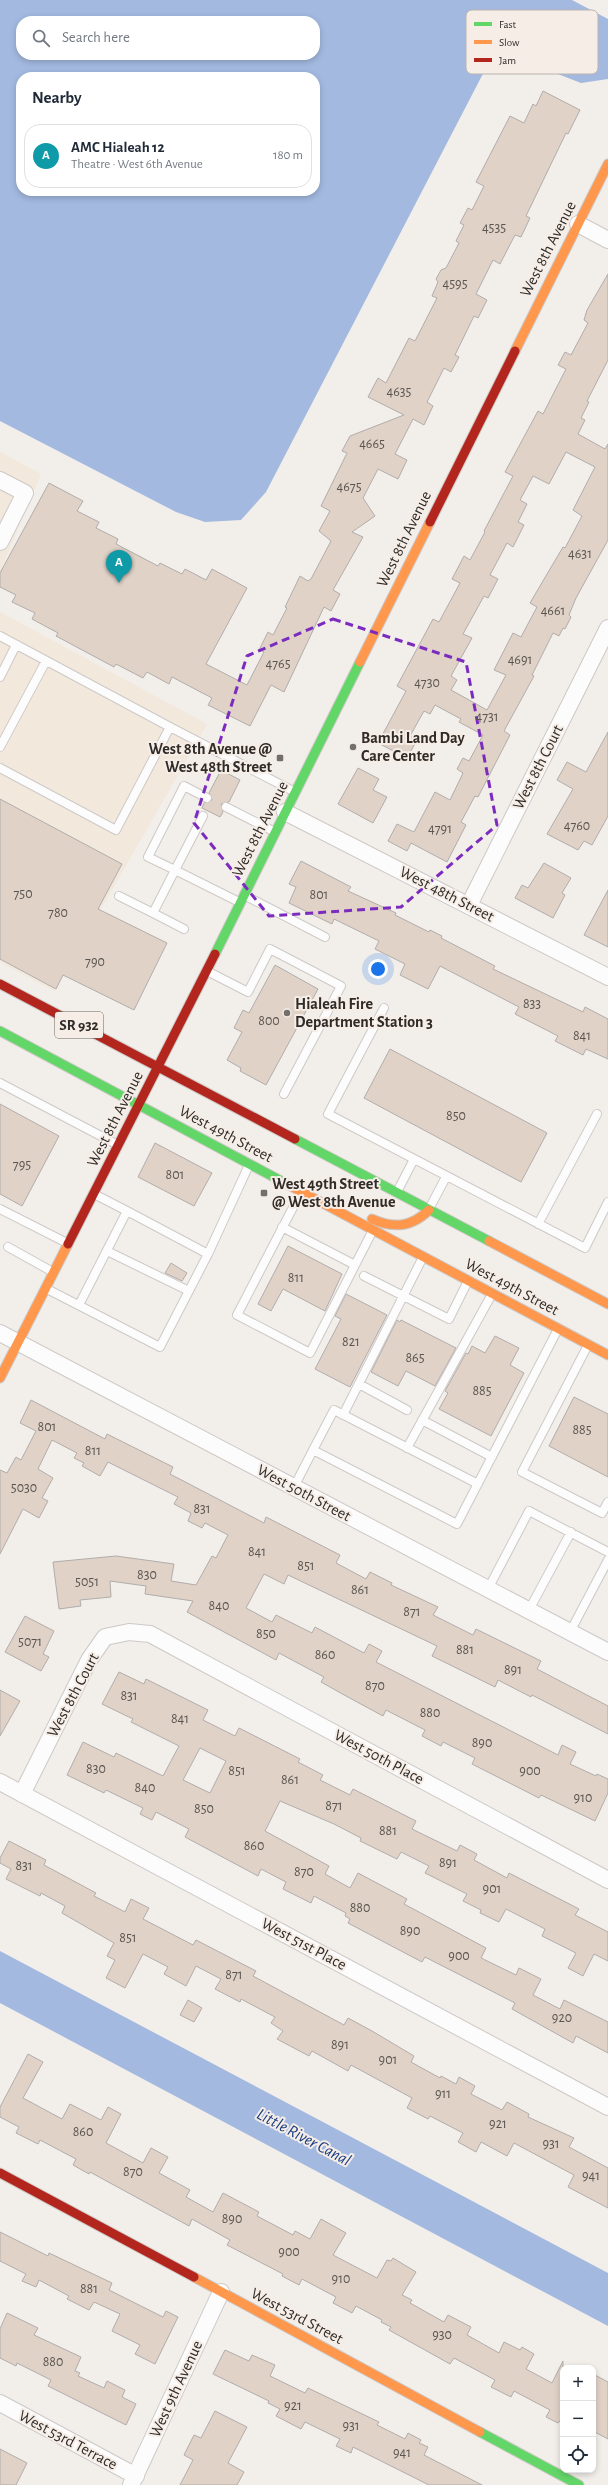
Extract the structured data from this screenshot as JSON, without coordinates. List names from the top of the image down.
{
  "streets": {
    "street": [
      "West 8th Avenue",
      "West 8th Court",
      "West 48th Street",
      "SR 932",
      "West 49th Street",
      "West 50th Street",
      "West 50th Place",
      "West 51st Place",
      "West 53rd Street",
      "West 9th Avenue",
      "West 53rd Terrace"
    ]
  },
  "crossings": [
    ["West 8th Avenue", "West 48th Street"],
    ["West 8th Avenue", "West 49th Street"],
    ["West 8th Avenue", "West 50th Street"],
    ["West 8th Court", "West 48th Street"],
    ["West 8th Court", "West 50th Place"],
    ["West 8th Court", "West 51st Place"],
    ["West 53rd Street", "West 9th Avenue"],
    ["West 9th Avenue", "West 53rd Terrace"]
  ],
  "water": ["Little River Canal"],
  "places": {
    "other": ["Bambi Land Day Care Center", "Hialeah Fire Department Station 3"],
    "transit": ["West 8th Avenue @ West 48th Street", "West 49th Street @ West 8th Avenue"]
  },
  "house_numbers": [
    "4535",
    "4595",
    "4635",
    "4665",
    "4675",
    "4631",
    "4661",
    "4691",
    "4765",
    "4730",
    "4731",
    "4760",
    "4791",
    "750",
    "801",
    "780",
    "790",
    "833",
    "800",
    "841",
    "850",
    "795",
    "801",
    "811",
    "821",
    "865",
    "885",
    "801",
    "885",
    "811",
    "5030",
    "831",
    "841",
    "851",
    "830",
    "5051",
    "861",
    "840",
    "871",
    "850",
    "5071",
    "881",
    "860",
    "891",
    "870",
    "831",
    "880",
    "841",
    "890",
    "830",
    "851",
    "900",
    "861",
    "840",
    "910",
    "871",
    "850",
    "881",
    "860",
    "891",
    "831",
    "870",
    "901",
    "880",
    "890",
    "851",
    "900",
    "871",
    "920",
    "891",
    "901",
    "911",
    "921",
    "860",
    "931",
    "870",
    "941",
    "890",
    "900",
    "910",
    "881",
    "930",
    "880",
    "921",
    "931",
    "941"
  ],
  "legend": ["Fast", "Slow", "Jam"],
  "page": {
    "search": "Search here",
    "heading": "Nearby",
    "list": [
      {
        "mark": "A",
        "name": "AMC Hialeah 12",
        "note": "Theatre · West 6th Avenue",
        "value": "180 m"
      }
    ],
    "pins": "A",
    "map_buttons": ["+", "−"]
  }
}
